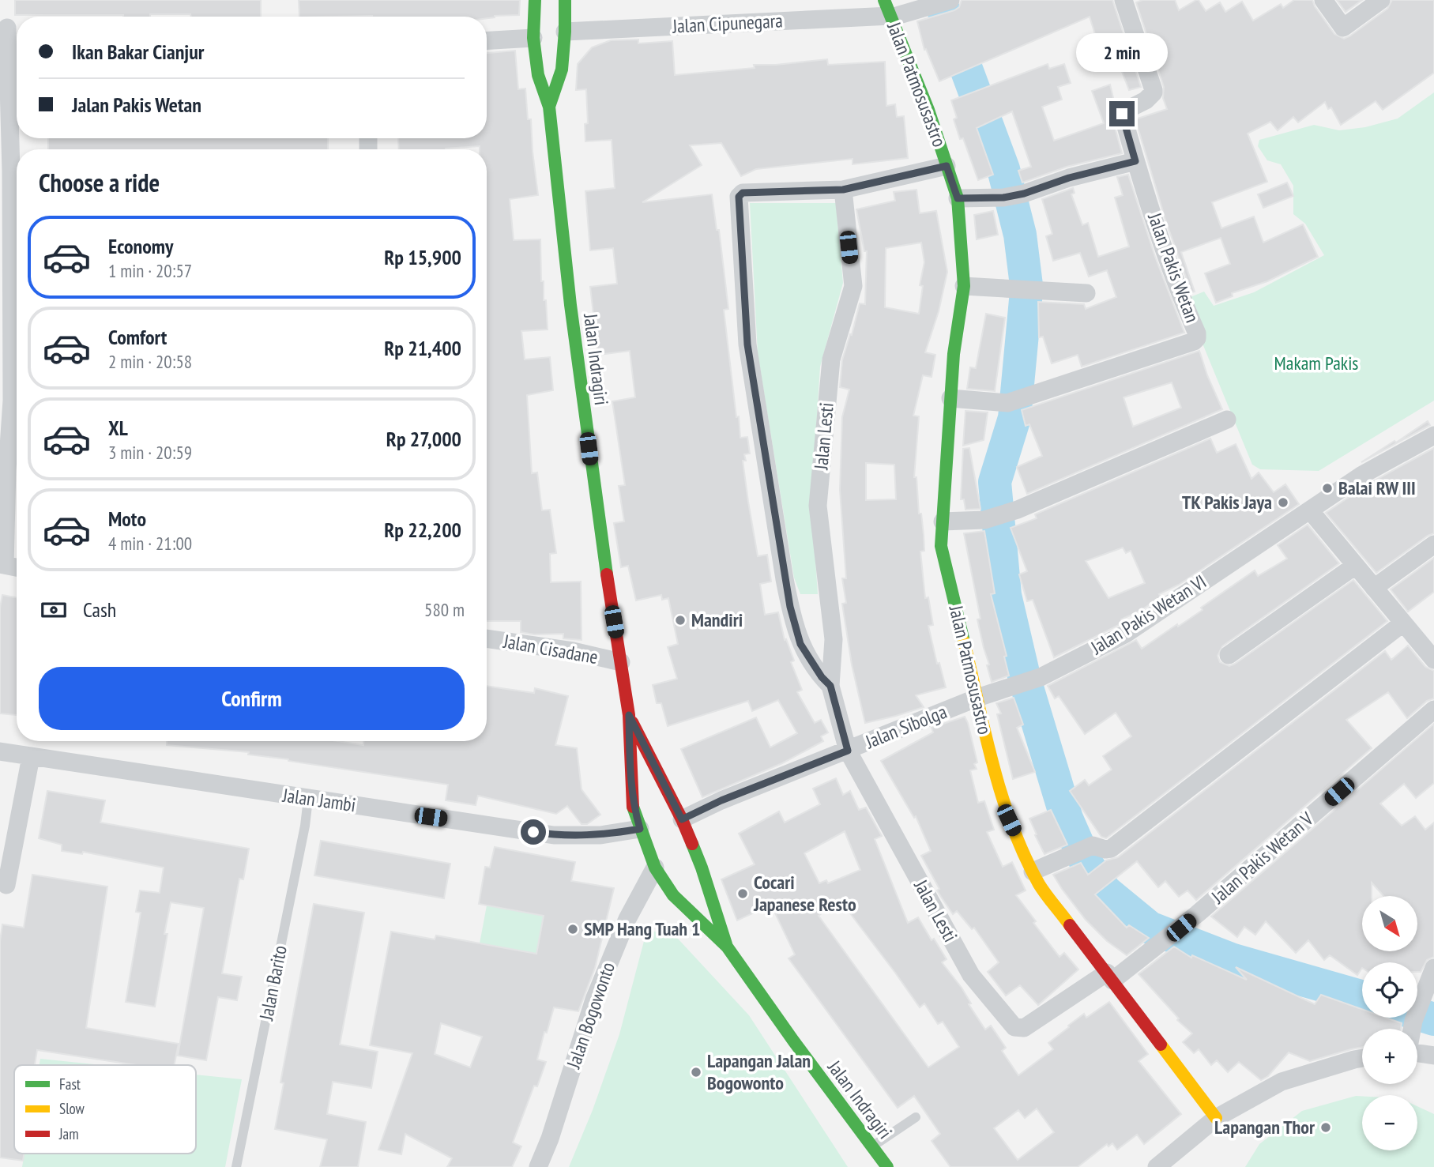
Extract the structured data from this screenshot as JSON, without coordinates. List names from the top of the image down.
{
  "streets": {
    "street": [
      "Jalan Cipunegara",
      "Jalan Patmosusastro",
      "Jalan Pakis Wetan",
      "Jalan Indragiri",
      "Jalan Lesti",
      "Jalan Pakis Wetan VI",
      "Jalan Cisadane",
      "Jalan Sibolga",
      "Jalan Jambi",
      "Jalan Pakis Wetan V",
      "Jalan Bogowonto"
    ],
    "lane": ["Jalan Barito"]
  },
  "crossings": [
    ["Jalan Cipunegara", "Jalan Patmosusastro"],
    ["Jalan Cipunegara", "Jalan Indragiri"],
    ["Jalan Patmosusastro", "Jalan Pakis Wetan"],
    ["Jalan Patmosusastro", "Jalan Lesti"],
    ["Jalan Patmosusastro", "Jalan Pakis Wetan VI"],
    ["Jalan Patmosusastro", "Jalan Sibolga"],
    ["Jalan Patmosusastro", "Jalan Pakis Wetan V"],
    ["Jalan Indragiri", "Jalan Cisadane"],
    ["Jalan Indragiri", "Jalan Sibolga"],
    ["Jalan Indragiri", "Jalan Jambi"],
    ["Jalan Indragiri", "Jalan Bogowonto"],
    ["Jalan Lesti", "Jalan Sibolga"],
    ["Jalan Lesti", "Jalan Pakis Wetan V"],
    ["Jalan Pakis Wetan VI", "Jalan Sibolga"],
    ["Jalan Jambi", "Jalan Barito"]
  ],
  "parks": ["Makam Pakis"],
  "places": [
    "Balai RW III",
    "TK Pakis Jaya",
    "Mandiri",
    "Cocari Japanese Resto",
    "SMP Hang Tuah 1",
    "Lapangan Jalan Bogowonto",
    "Lapangan Thor"
  ],
  "legend": ["Fast", "Slow", "Jam"],
  "north": "bottom right",
  "page": {
    "banner": ["Ikan Bakar Cianjur", "Jalan Pakis Wetan"],
    "bubble": "2 min",
    "heading": "Choose a ride",
    "list": [
      {
        "name": "Economy",
        "note": "1 min · 20:57",
        "value": "Rp 15,900"
      },
      {
        "name": "Comfort",
        "note": "2 min · 20:58",
        "value": "Rp 21,400"
      },
      {
        "name": "XL",
        "note": "3 min · 20:59",
        "value": "Rp 27,000"
      },
      {
        "name": "Moto",
        "note": "4 min · 21:00",
        "value": "Rp 22,200"
      }
    ],
    "pay": ["Cash", "580 m"],
    "buttons": "Confirm",
    "map_buttons": ["+", "−"]
  }
}
